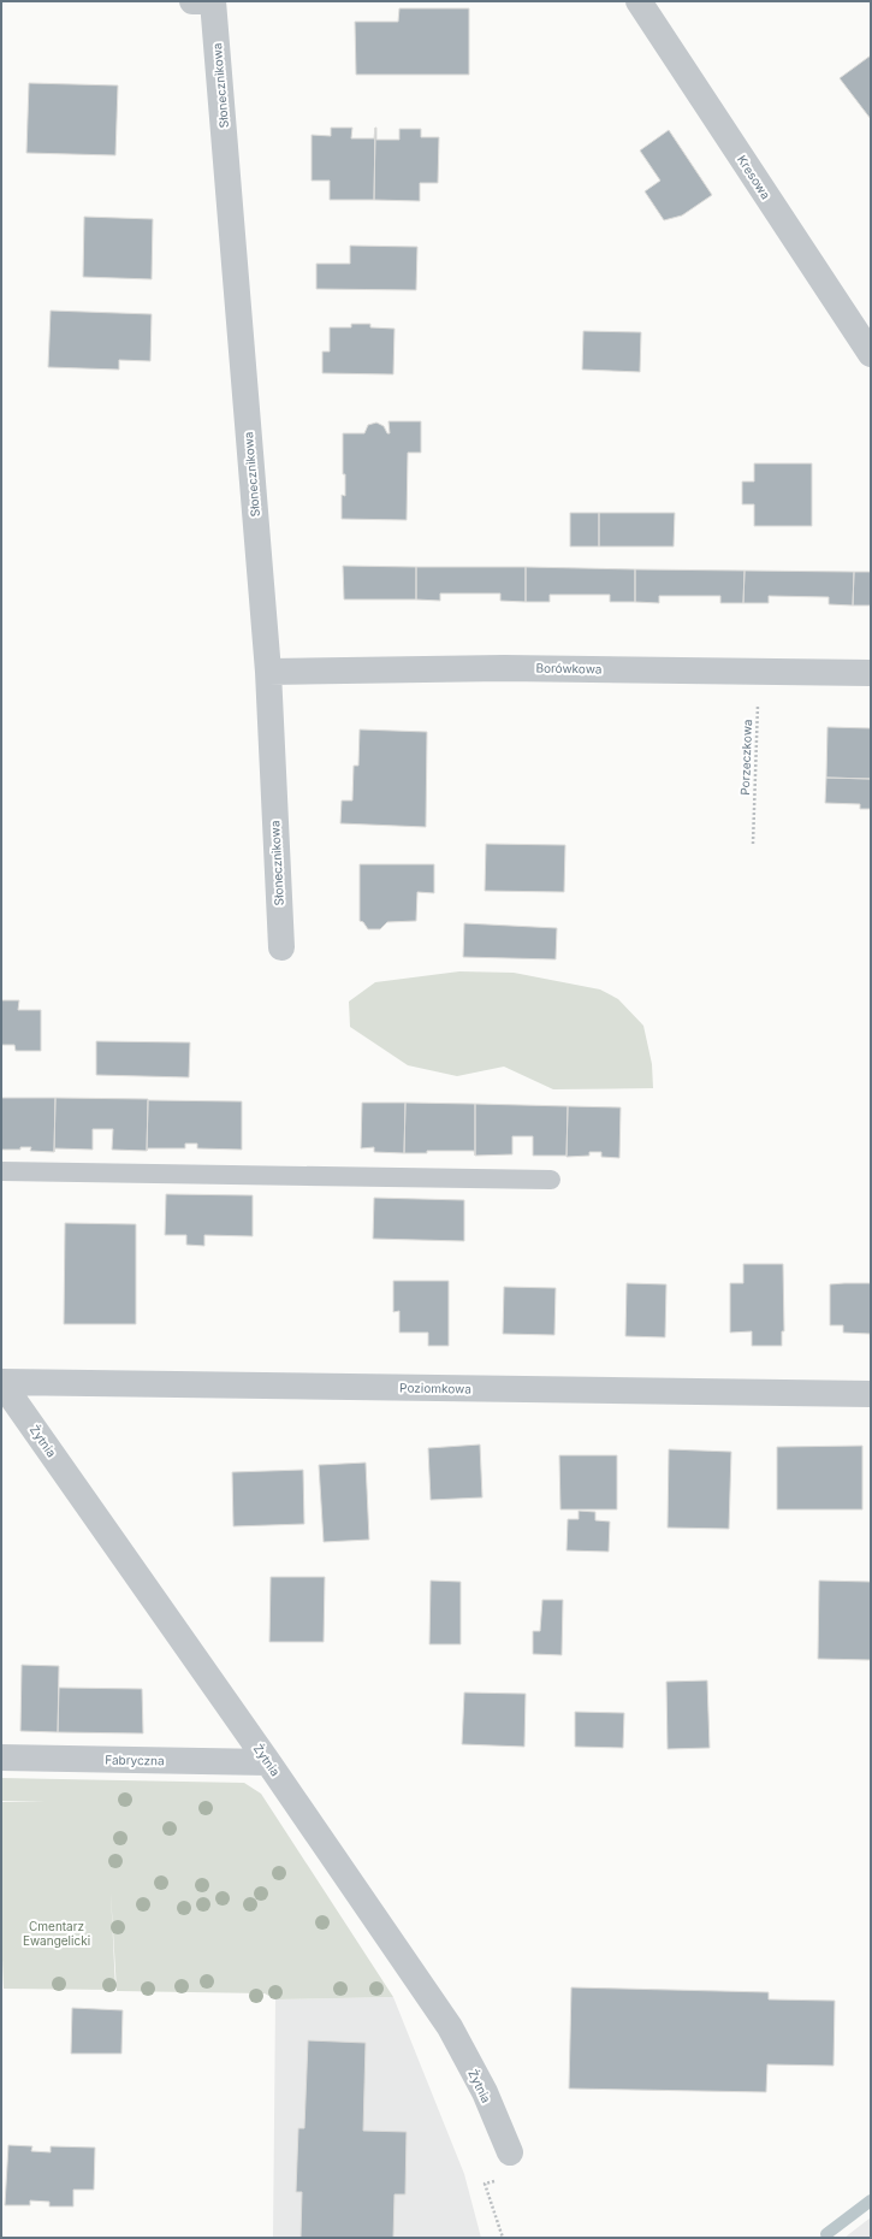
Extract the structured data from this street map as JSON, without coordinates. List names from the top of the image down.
{
  "streets": {
    "street": [
      "Słonecznikowa",
      "Kresowa",
      "Borówkowa",
      "Poziomkowa",
      "Żytnia",
      "Fabryczna"
    ],
    "path": ["Porzeczkowa"]
  },
  "crossings": [
    ["Słonecznikowa", "Borówkowa"],
    ["Borówkowa", "Porzeczkowa"],
    ["Poziomkowa", "Żytnia"],
    ["Żytnia", "Fabryczna"]
  ],
  "parks": ["Cmentarz Ewangelicki"]
}
